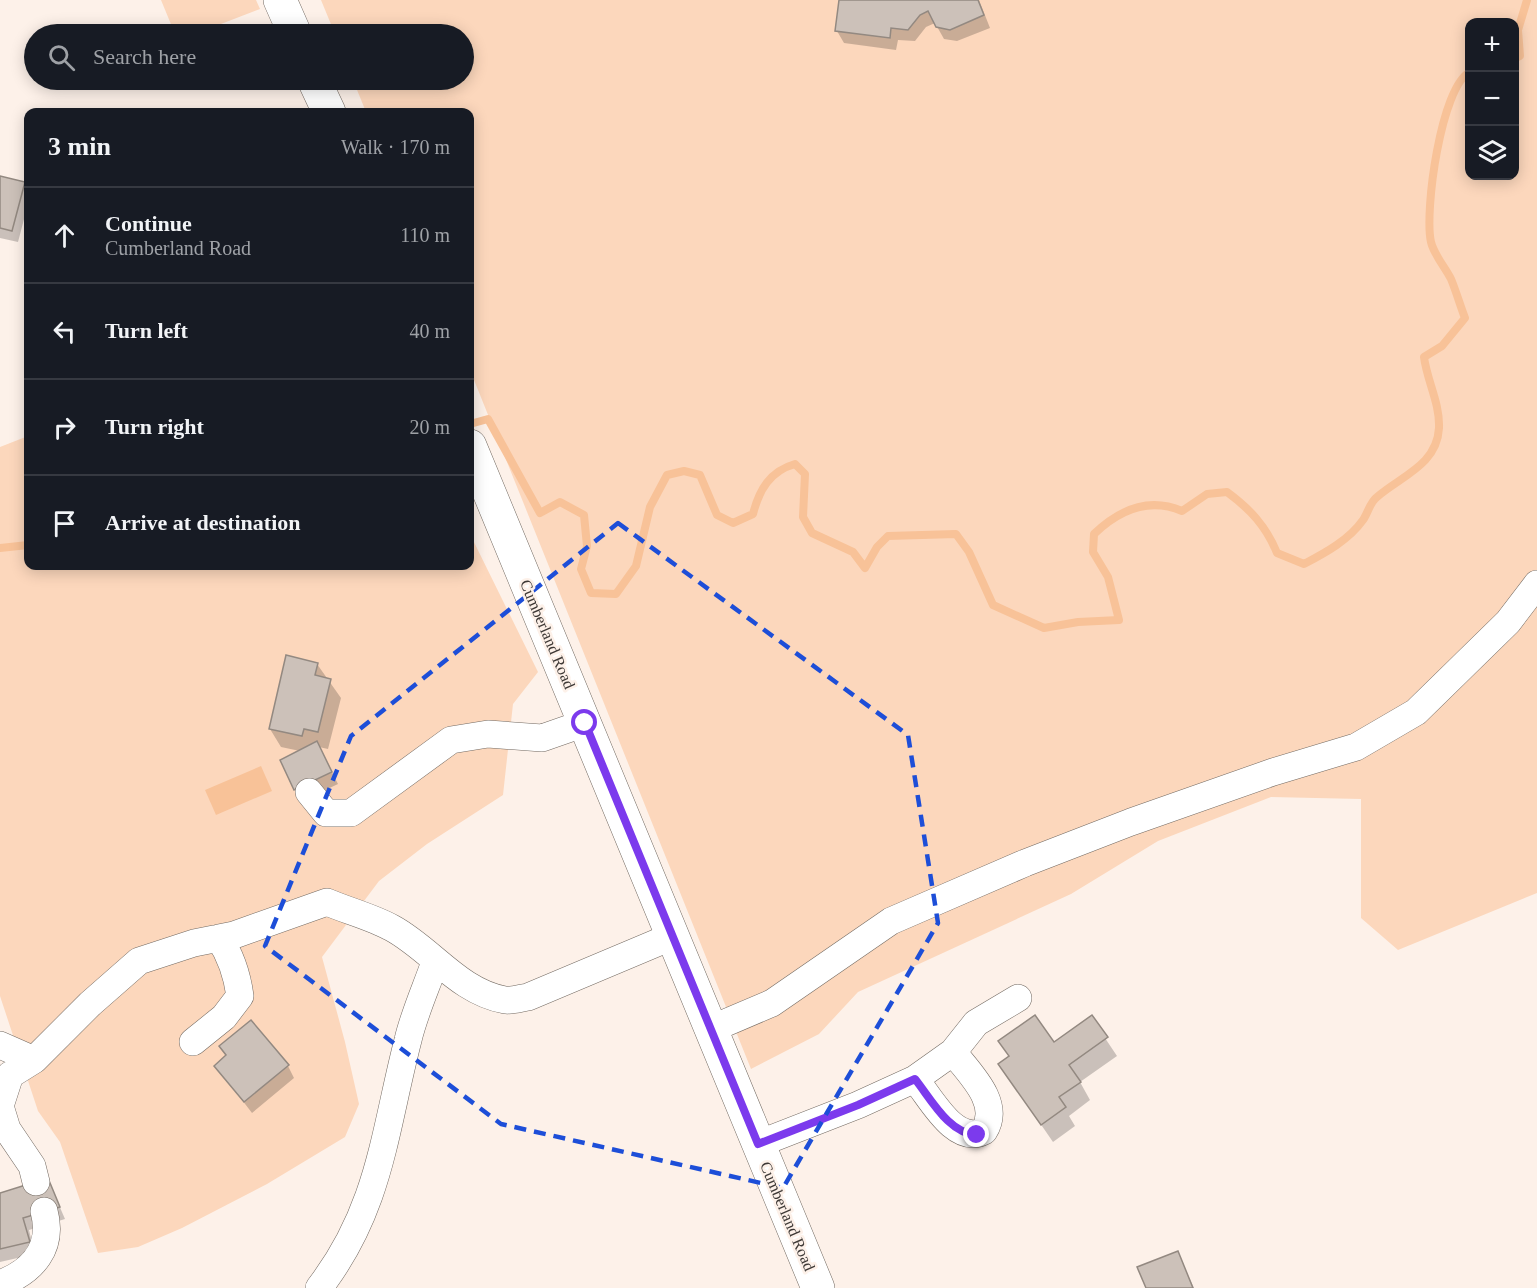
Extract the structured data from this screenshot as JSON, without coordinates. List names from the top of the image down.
{
  "streets": {
    "main road": ["Cumberland Road"]
  },
  "page": {
    "map_buttons": ["+", "−"],
    "search": "Search here",
    "heading": ["3 min", "Walk · 170 m"],
    "list": [
      ["Continue", "Cumberland Road", "110 m"],
      ["Turn left", "40 m"],
      ["Turn right", "20 m"],
      "Arrive at destination"
    ]
  }
}
